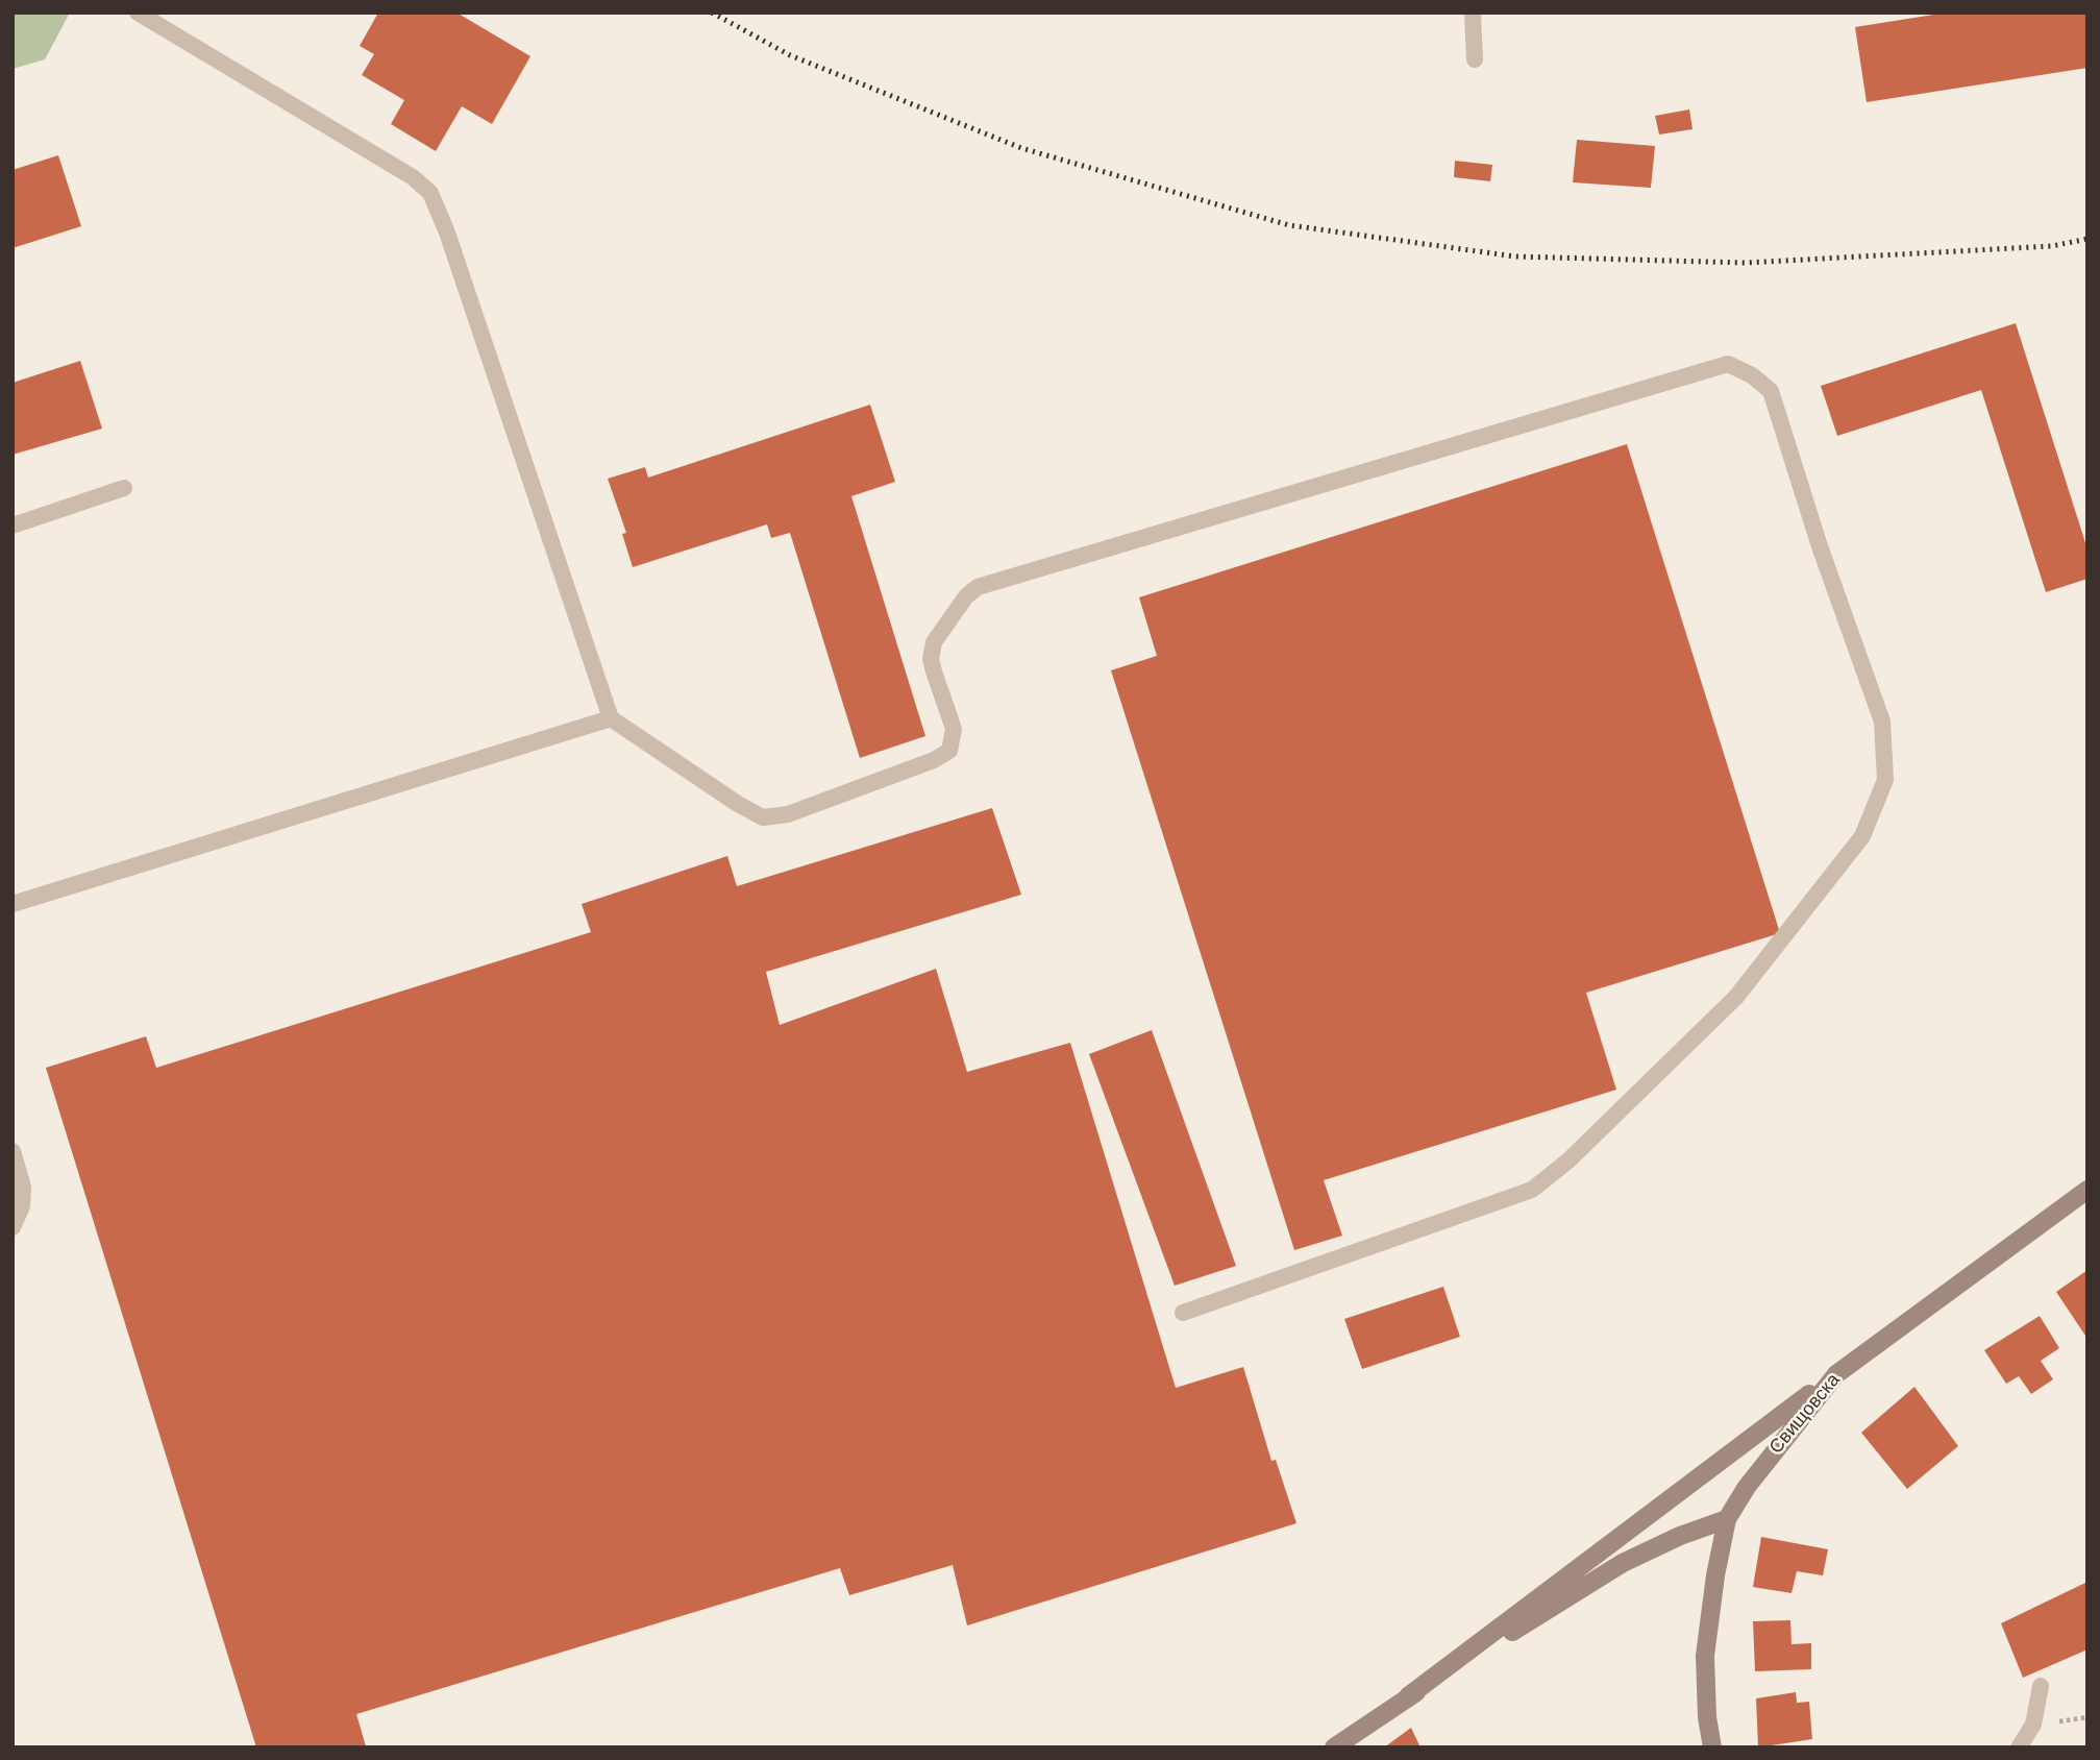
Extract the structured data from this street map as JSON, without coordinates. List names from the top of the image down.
{
  "streets": {
    "street": ["Свищовска"]
  }
}
